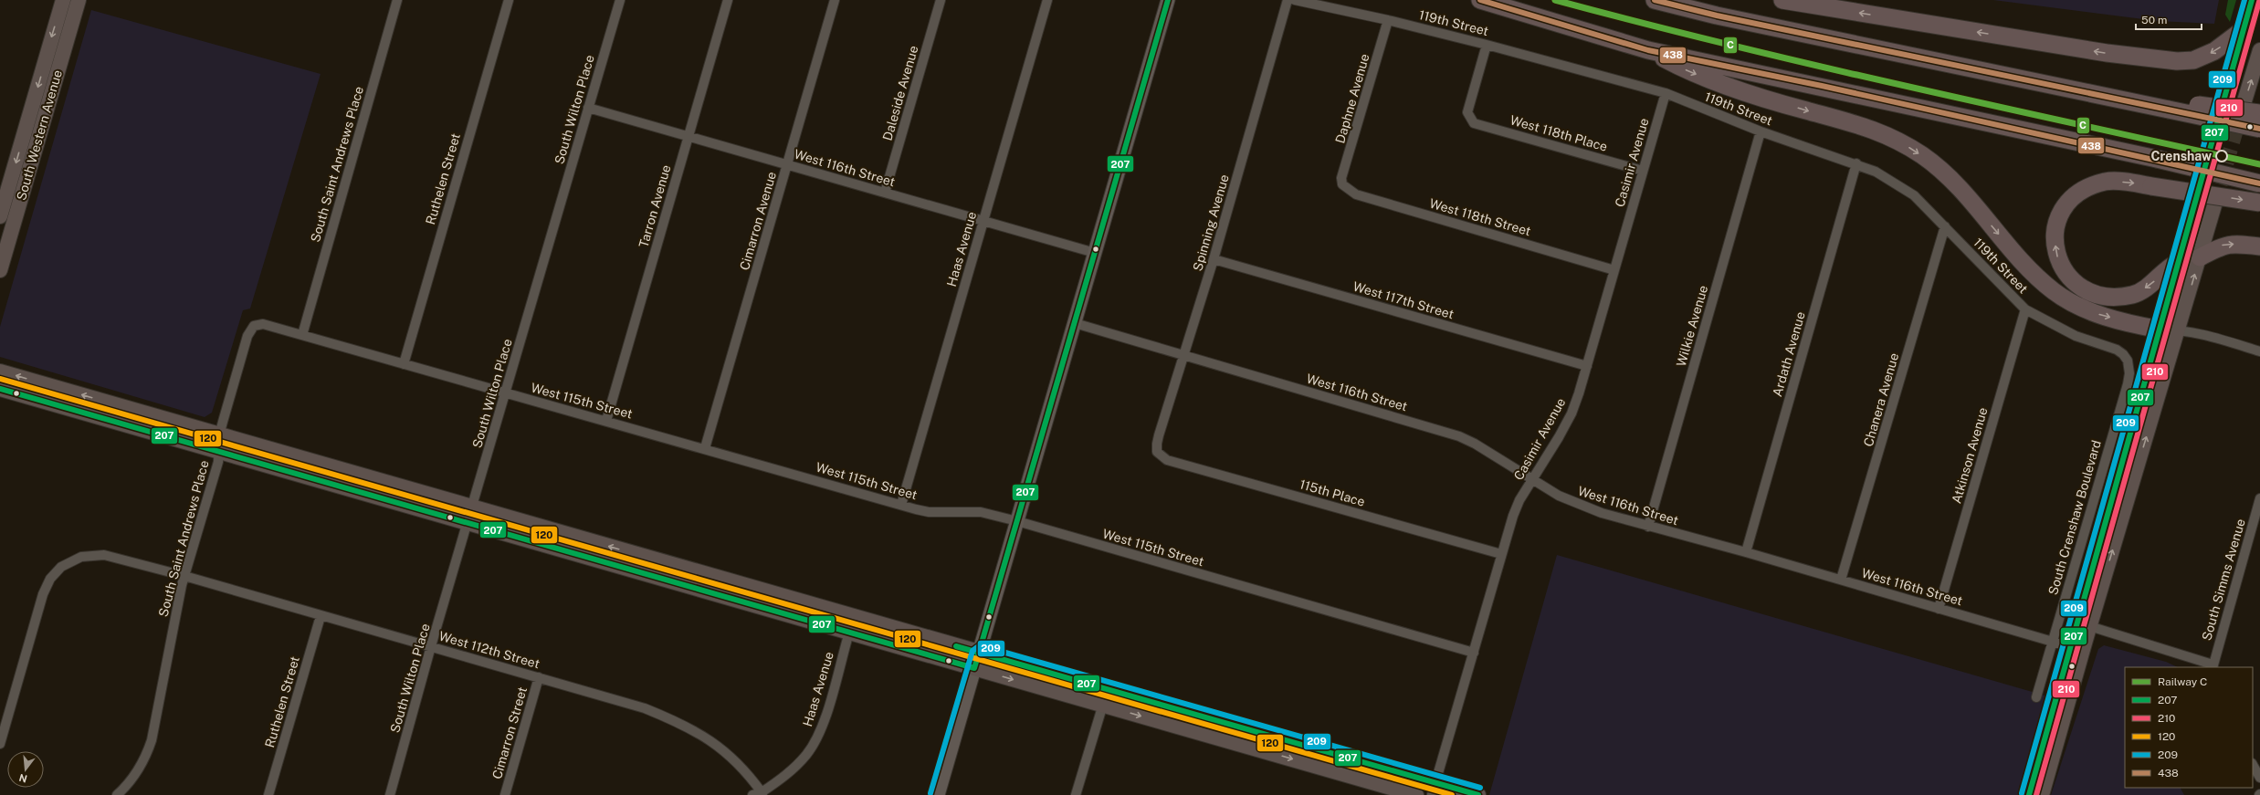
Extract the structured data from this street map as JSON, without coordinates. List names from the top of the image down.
{
  "streets": {
    "main road": ["South Western Avenue"],
    "street": [
      "119th Street",
      "Daleside Avenue",
      "Daphne Avenue",
      "South Wilton Place",
      "West 118th Place",
      "Casimir Avenue",
      "South Saint Andrews Place",
      "West 116th Street",
      "Ruthelen Street",
      "Tarron Avenue",
      "West 118th Street",
      "Cimarron Avenue",
      "Spinning Avenue",
      "Haas Avenue",
      "West 117th Street",
      "Wilkie Avenue",
      "Ardath Avenue",
      "Chanera Avenue",
      "West 115th Street",
      "Atkinson Avenue",
      "115th Place",
      "South Crenshaw Boulevard",
      "South Simms Avenue",
      "West 112th Street",
      "Cimarron Street"
    ]
  },
  "crossings": [
    ["119th Street", "Daphne Avenue"],
    ["119th Street", "West 118th Place"],
    ["119th Street", "Casimir Avenue"],
    ["119th Street", "Wilkie Avenue"],
    ["119th Street", "Ardath Avenue"],
    ["119th Street", "Chanera Avenue"],
    ["119th Street", "Atkinson Avenue"],
    ["119th Street", "South Crenshaw Boulevard"],
    ["Daleside Avenue", "West 116th Street"],
    ["Daphne Avenue", "West 118th Street"],
    ["South Wilton Place", "West 116th Street"],
    ["South Wilton Place", "West 115th Street"],
    ["South Wilton Place", "West 112th Street"],
    ["West 118th Place", "Casimir Avenue"],
    ["Casimir Avenue", "West 116th Street"],
    ["Casimir Avenue", "West 118th Street"],
    ["Casimir Avenue", "West 117th Street"],
    ["Casimir Avenue", "West 115th Street"],
    ["Casimir Avenue", "115th Place"],
    ["South Saint Andrews Place", "West 115th Street"],
    ["South Saint Andrews Place", "West 112th Street"],
    ["West 116th Street", "Tarron Avenue"],
    ["West 116th Street", "Cimarron Avenue"],
    ["West 116th Street", "Spinning Avenue"],
    ["West 116th Street", "Haas Avenue"],
    ["West 116th Street", "Wilkie Avenue"],
    ["West 116th Street", "Ardath Avenue"],
    ["West 116th Street", "Chanera Avenue"],
    ["West 116th Street", "Atkinson Avenue"],
    ["West 116th Street", "South Crenshaw Boulevard"],
    ["Ruthelen Street", "West 115th Street"],
    ["Ruthelen Street", "West 112th Street"],
    ["Tarron Avenue", "West 115th Street"],
    ["Cimarron Avenue", "West 115th Street"],
    ["Spinning Avenue", "West 117th Street"],
    ["Spinning Avenue", "115th Place"],
    ["Haas Avenue", "West 115th Street"],
    ["Haas Avenue", "West 112th Street"],
    ["West 112th Street", "Cimarron Street"]
  ],
  "places": ["Crenshaw"],
  "lines": [
    "rail line C",
    "transit line 207",
    "transit line 209",
    "transit line 438",
    "transit line 210",
    "transit line 120"
  ],
  "legend": [
    "Railway C",
    "207",
    "210",
    "120",
    "209",
    "438"
  ],
  "scale_bar": "50 m",
  "north": "bottom"
}
